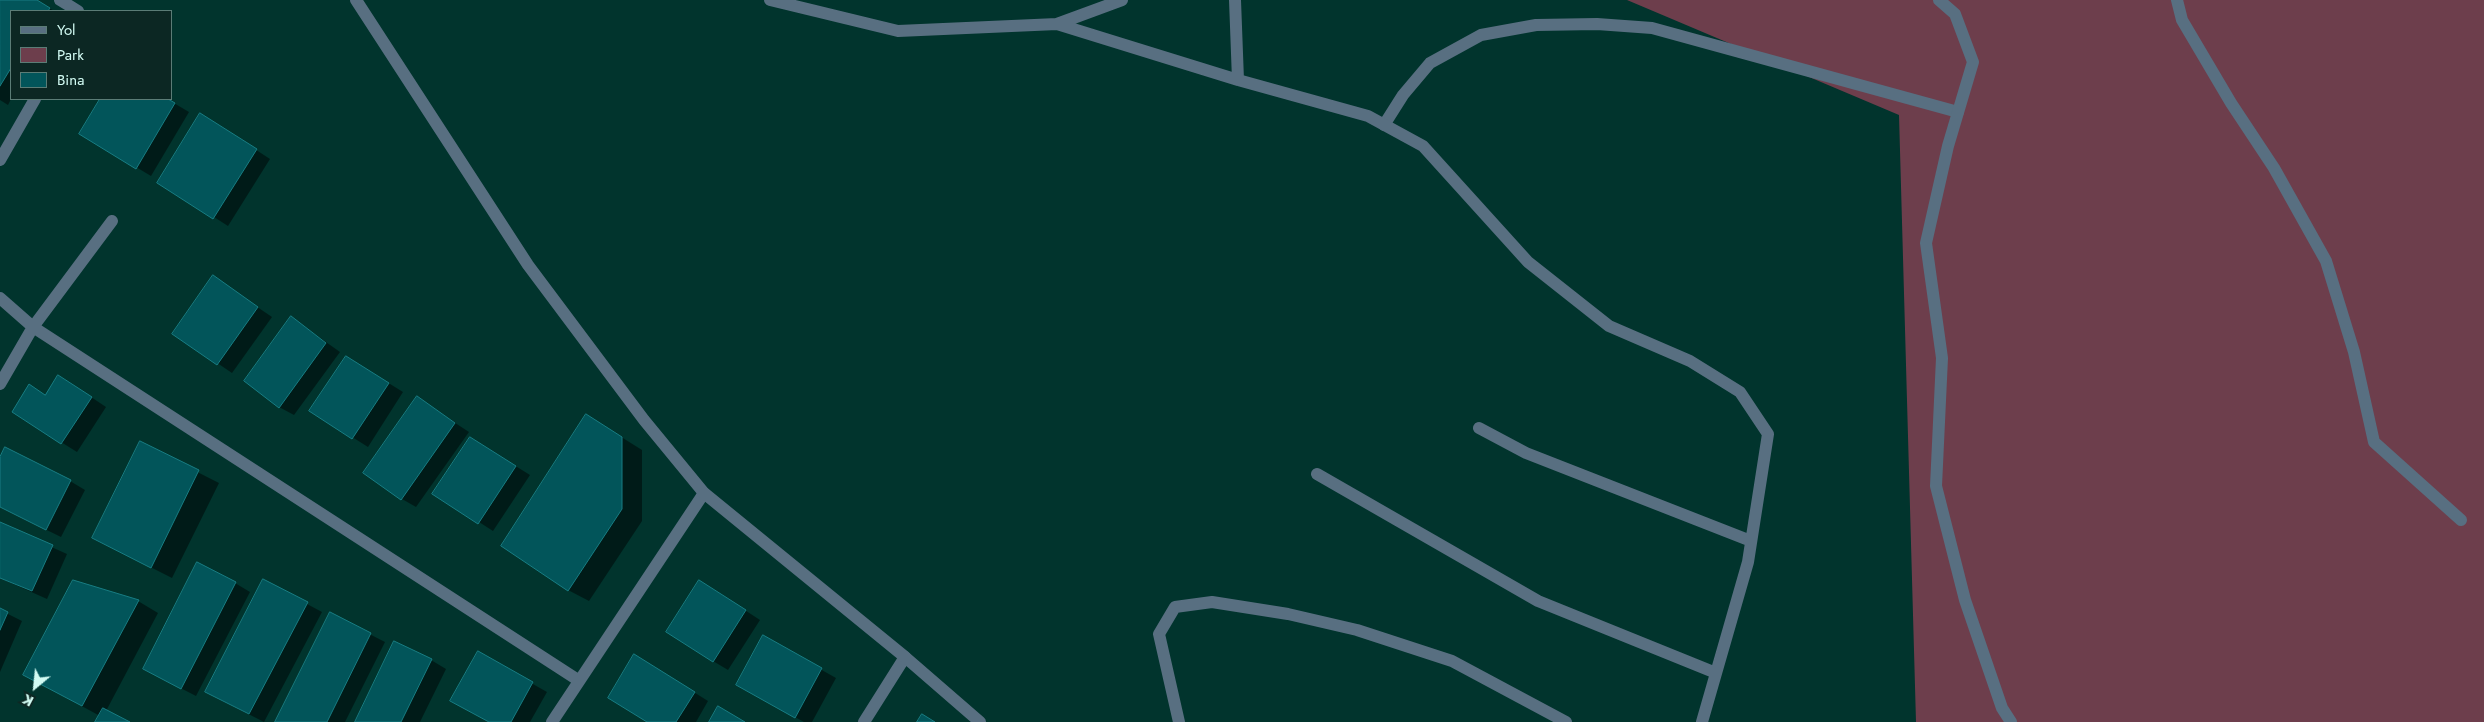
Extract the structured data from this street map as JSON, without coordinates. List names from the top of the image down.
{
  "legend": ["Yol", "Park", "Bina"],
  "north": "bottom left"
}
